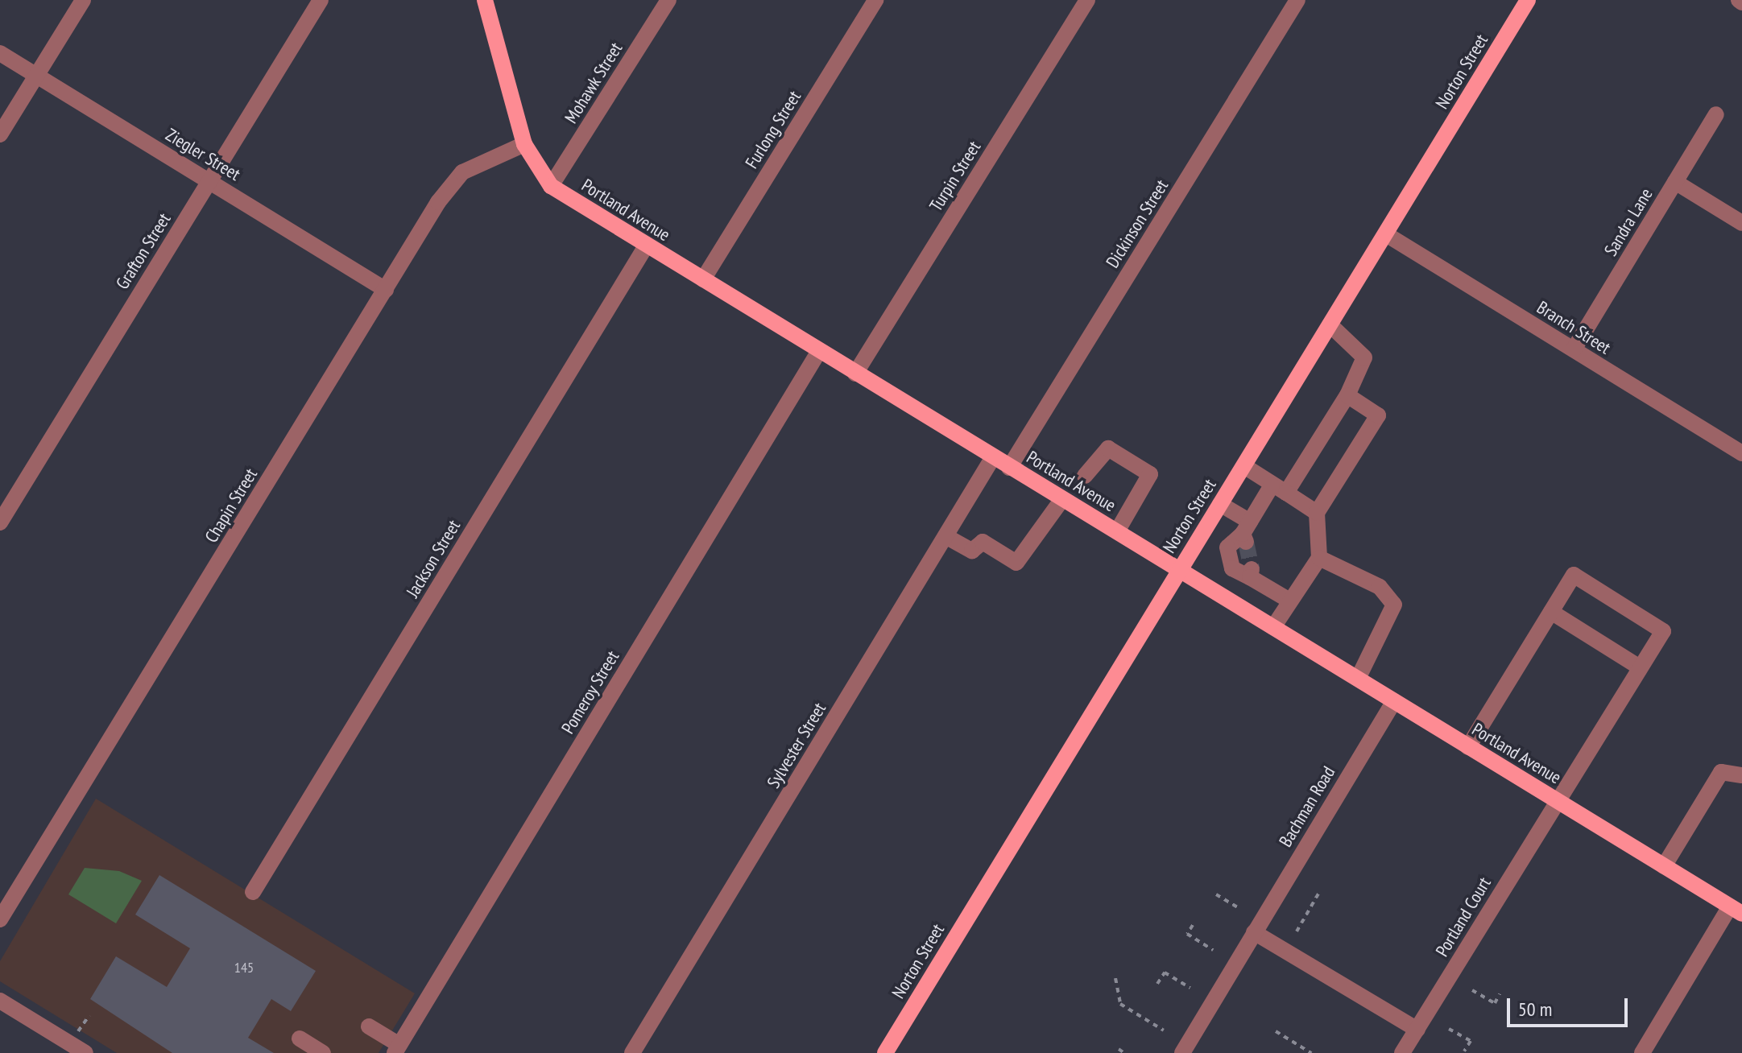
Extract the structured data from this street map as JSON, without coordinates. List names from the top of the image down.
{
  "streets": {
    "main road": ["Norton Street", "Portland Avenue"],
    "street": [
      "Mohawk Street",
      "Furlong Street",
      "Ziegler Street",
      "Turpin Street",
      "Sandra Lane",
      "Dickinson Street",
      "Grafton Street",
      "Branch Street",
      "Chapin Street",
      "Jackson Street",
      "Pomeroy Street",
      "Sylvester Street",
      "Bachman Road",
      "Portland Court"
    ]
  },
  "crossings": [
    ["Norton Street", "Portland Avenue"],
    ["Norton Street", "Branch Street"],
    ["Mohawk Street", "Portland Avenue"],
    ["Furlong Street", "Portland Avenue"],
    ["Ziegler Street", "Grafton Street"],
    ["Ziegler Street", "Chapin Street"],
    ["Turpin Street", "Portland Avenue"],
    ["Portland Avenue", "Dickinson Street"],
    ["Portland Avenue", "Chapin Street"],
    ["Portland Avenue", "Jackson Street"],
    ["Portland Avenue", "Pomeroy Street"],
    ["Portland Avenue", "Sylvester Street"],
    ["Portland Avenue", "Bachman Road"],
    ["Portland Avenue", "Portland Court"],
    ["Sandra Lane", "Branch Street"]
  ],
  "house_numbers": ["145"],
  "scale_bar": "50 m"
}
